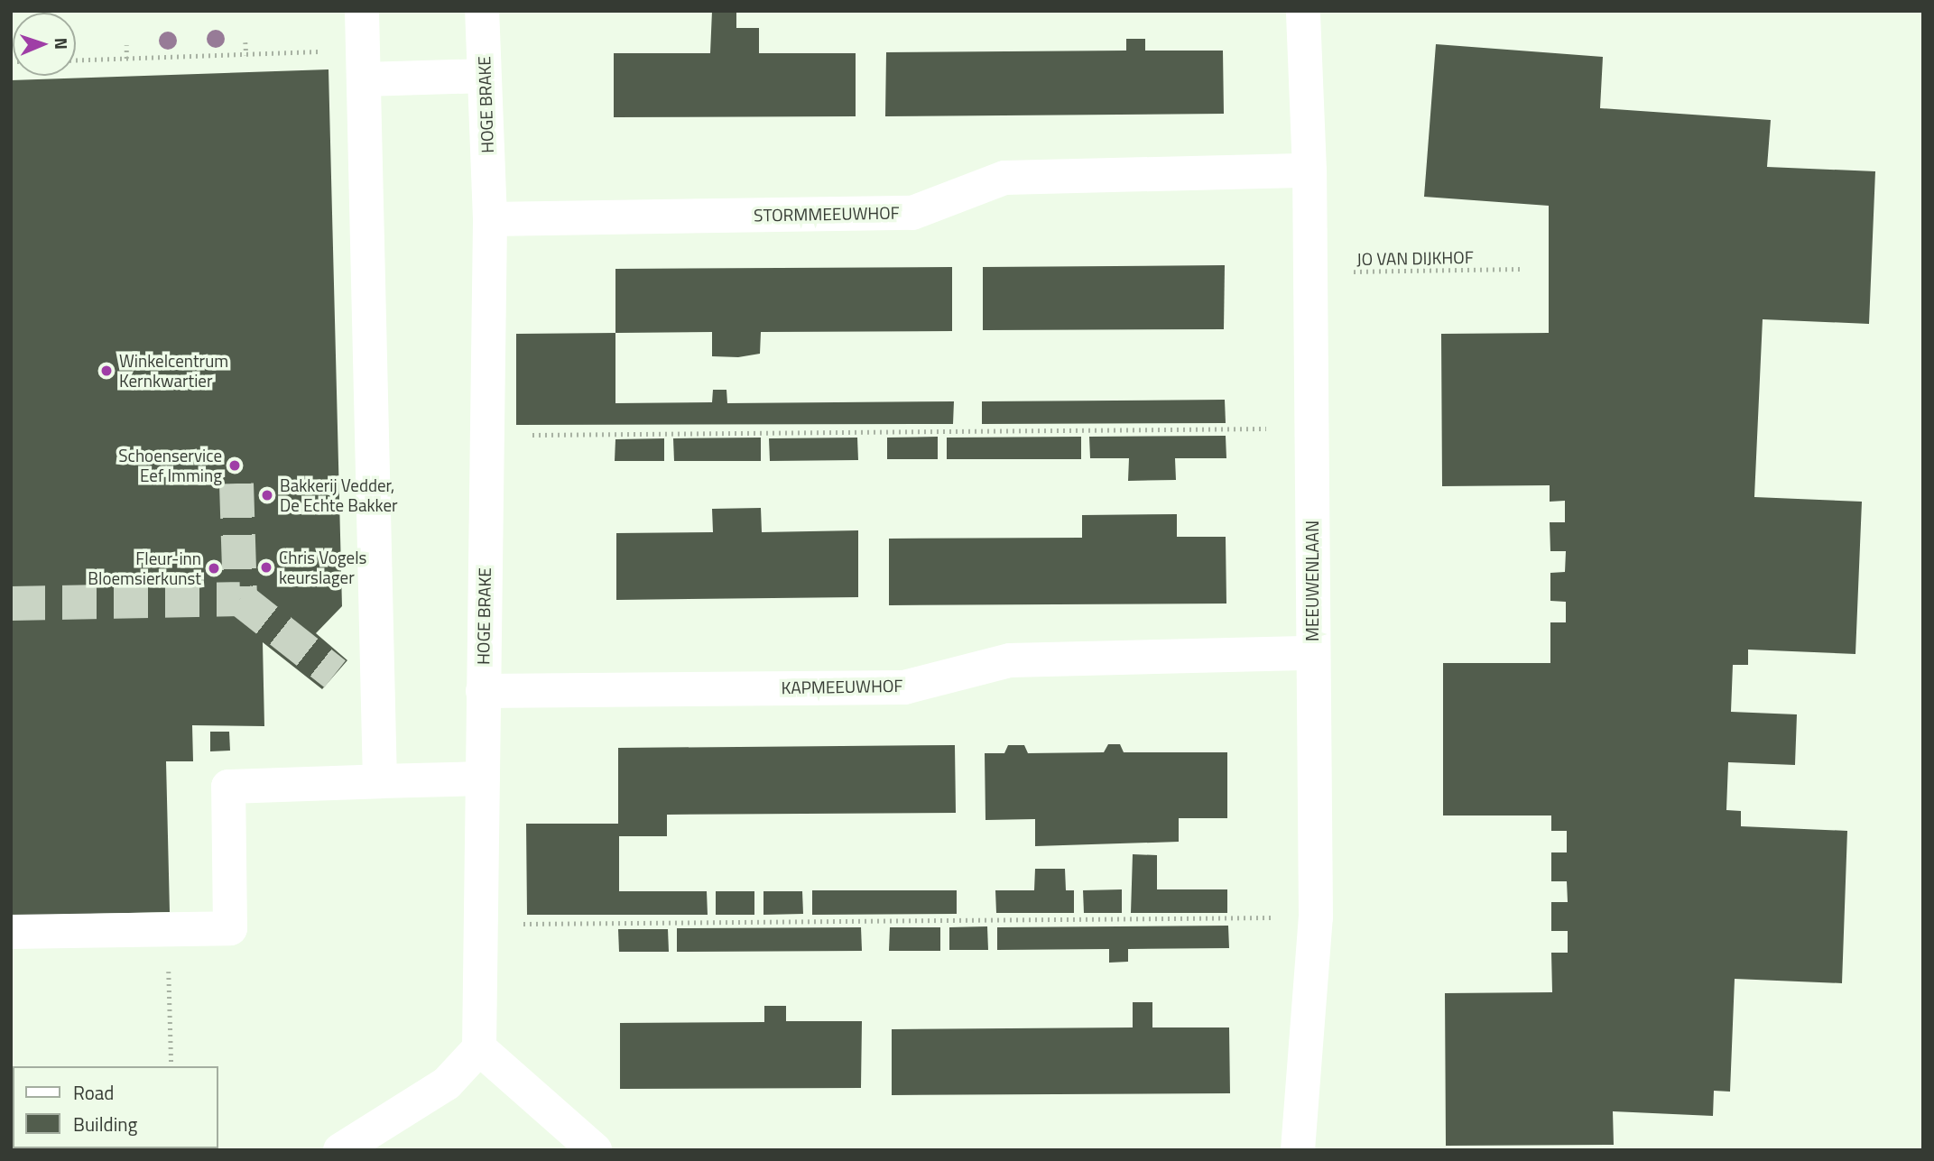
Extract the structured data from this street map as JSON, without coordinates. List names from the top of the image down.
{
  "streets": {
    "street": [
      "HOGE BRAKE",
      "STORMMEEUWHOF",
      "MEEUWENLAAN",
      "KAPMEEUWHOF"
    ],
    "path": ["JO VAN DIJKHOF"]
  },
  "crossings": [
    ["HOGE BRAKE", "STORMMEEUWHOF"],
    ["HOGE BRAKE", "KAPMEEUWHOF"],
    ["STORMMEEUWHOF", "MEEUWENLAAN"],
    ["JO VAN DIJKHOF", "MEEUWENLAAN"],
    ["MEEUWENLAAN", "KAPMEEUWHOF"]
  ],
  "places": [
    "Winkelcentrum Kernkwartier",
    "Schoenservice Eef Imming",
    "Bakkerij Vedder, De Echte Bakker",
    "Chris Vogels keurslager",
    "Fleur-inn Bloemsierkunst"
  ],
  "legend": ["Road", "Building"],
  "north": "right"
}
